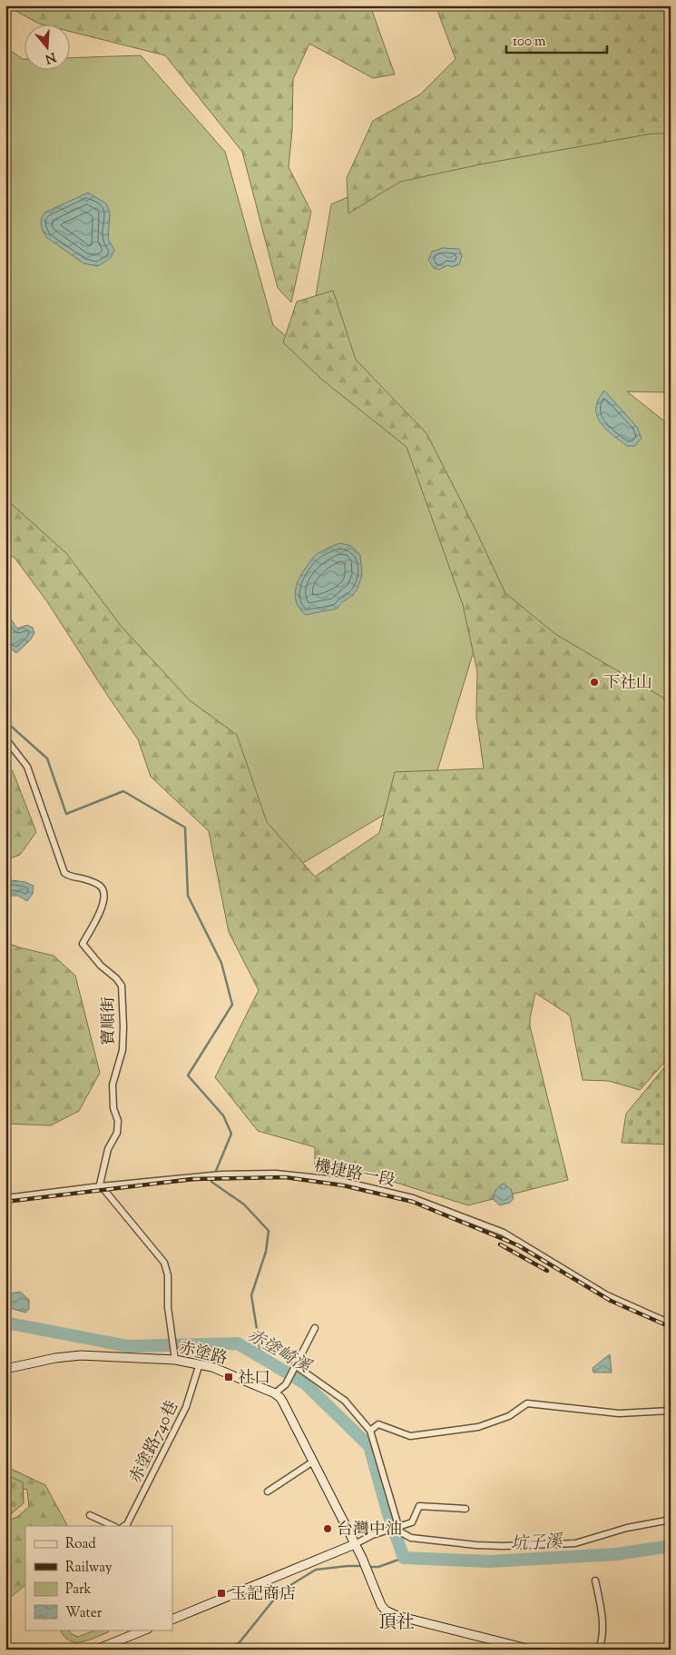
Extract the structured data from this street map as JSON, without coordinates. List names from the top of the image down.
{
  "streets": {
    "main road": ["赤塗路"],
    "street": ["寶順街", "機捷路一段", "赤塗路740巷"]
  },
  "crossings": [
    ["寶順街", "機捷路一段"],
    ["赤塗路", "赤塗路740巷"]
  ],
  "districts": ["頂社"],
  "water": ["赤塗崎溪", "坑子溪"],
  "places": {
    "other": ["下社山", "台灣中油"],
    "transit": ["社口", "玉記商店"]
  },
  "legend": [
    "Road",
    "Railway",
    "Park",
    "Water"
  ],
  "scale_bar": "100 m",
  "north": "bottom"
}
